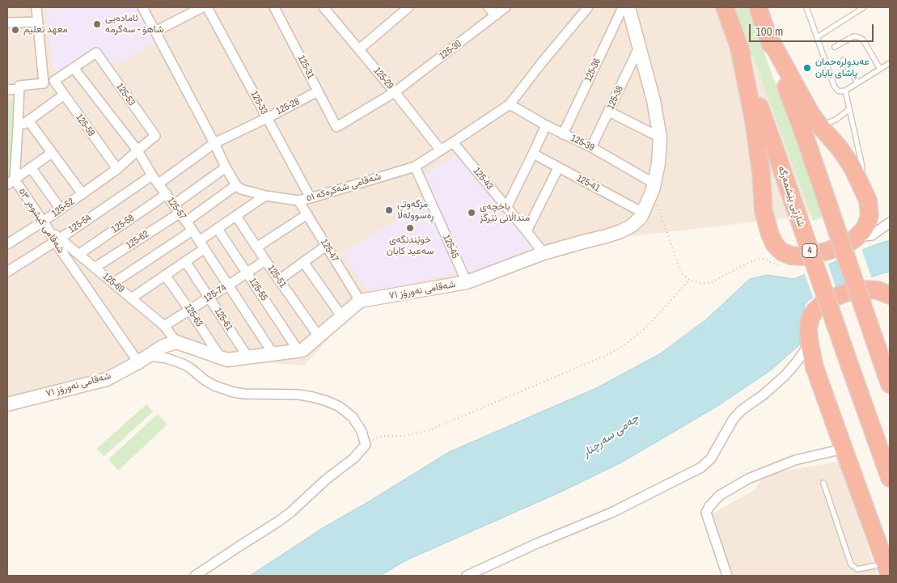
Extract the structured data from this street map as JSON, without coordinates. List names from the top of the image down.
{
  "streets": {
    "highway": ["شاڕێی پێشمەرگە", "4"],
    "street": [
      "125-30",
      "125-31",
      "125-36",
      "125-29",
      "125-53",
      "125-38",
      "125-33",
      "125-28",
      "125-59",
      "125-39",
      "125-43",
      "125-41",
      "شەقامی شەکرەکە ٥١",
      "125-52",
      "125-57",
      "شەقامی کیشوەر ٥٣",
      "125-54",
      "125-58",
      "125-62",
      "125-45",
      "125-47",
      "125-51",
      "125-69",
      "125-55",
      "شەقامی نەورۆز ٧١",
      "125-74",
      "125-63",
      "125-61"
    ]
  },
  "crossings": [
    ["125-30", "125-31"],
    ["125-30", "125-29"],
    ["125-31", "125-28"],
    ["125-36", "125-39"],
    ["125-29", "شەقامی شەکرەکە ٥١"],
    ["125-53", "125-52"],
    ["125-53", "125-57"],
    ["125-38", "125-39"],
    ["125-38", "شەقامی نەورۆز ٧١"],
    ["125-33", "125-28"],
    ["125-33", "شەقامی شەکرەکە ٥١"],
    ["125-28", "125-57"],
    ["125-59", "125-52"],
    ["125-39", "شەقامی شەکرەکە ٥١"],
    ["125-39", "شەقامی نەورۆز ٧١"],
    ["125-43", "شەقامی شەکرەکە ٥١"],
    ["125-43", "شەقامی نەورۆز ٧١"],
    ["125-41", "شەقامی نەورۆز ٧١"],
    ["شەقامی شەکرەکە ٥١", "125-45"],
    ["شەقامی شەکرەکە ٥١", "125-47"],
    ["125-52", "125-57"],
    ["125-52", "شەقامی کیشوەر ٥٣"],
    ["125-52", "125-69"],
    ["125-57", "125-54"],
    ["125-57", "125-58"],
    ["125-57", "125-62"],
    ["125-57", "125-74"],
    ["شەقامی کیشوەر ٥٣", "125-54"],
    ["شەقامی کیشوەر ٥٣", "125-69"],
    ["شەقامی کیشوەر ٥٣", "شەقامی نەورۆز ٧١"],
    ["125-54", "125-69"],
    ["125-58", "125-69"],
    ["125-62", "125-69"],
    ["125-45", "شەقامی نەورۆز ٧١"],
    ["125-47", "شەقامی نەورۆز ٧١"],
    ["125-51", "125-74"],
    ["125-69", "شەقامی نەورۆز ٧١"],
    ["125-69", "125-74"],
    ["125-55", "125-74"],
    ["125-74", "125-63"],
    ["125-74", "125-61"]
  ],
  "water": ["چەمی سەرچنار"],
  "places": [
    "ئامادەیی شاهۆ - سەگرمە",
    "معهد تعليم",
    "عەبدولڕەحمان پاشای بابان",
    "مزگەوتی ڕەسوولەڵا",
    "باخچەی منداڵانی نێرگز",
    "خوێندنگەی سەعید کابان"
  ],
  "scale_bar": "100 m"
}
